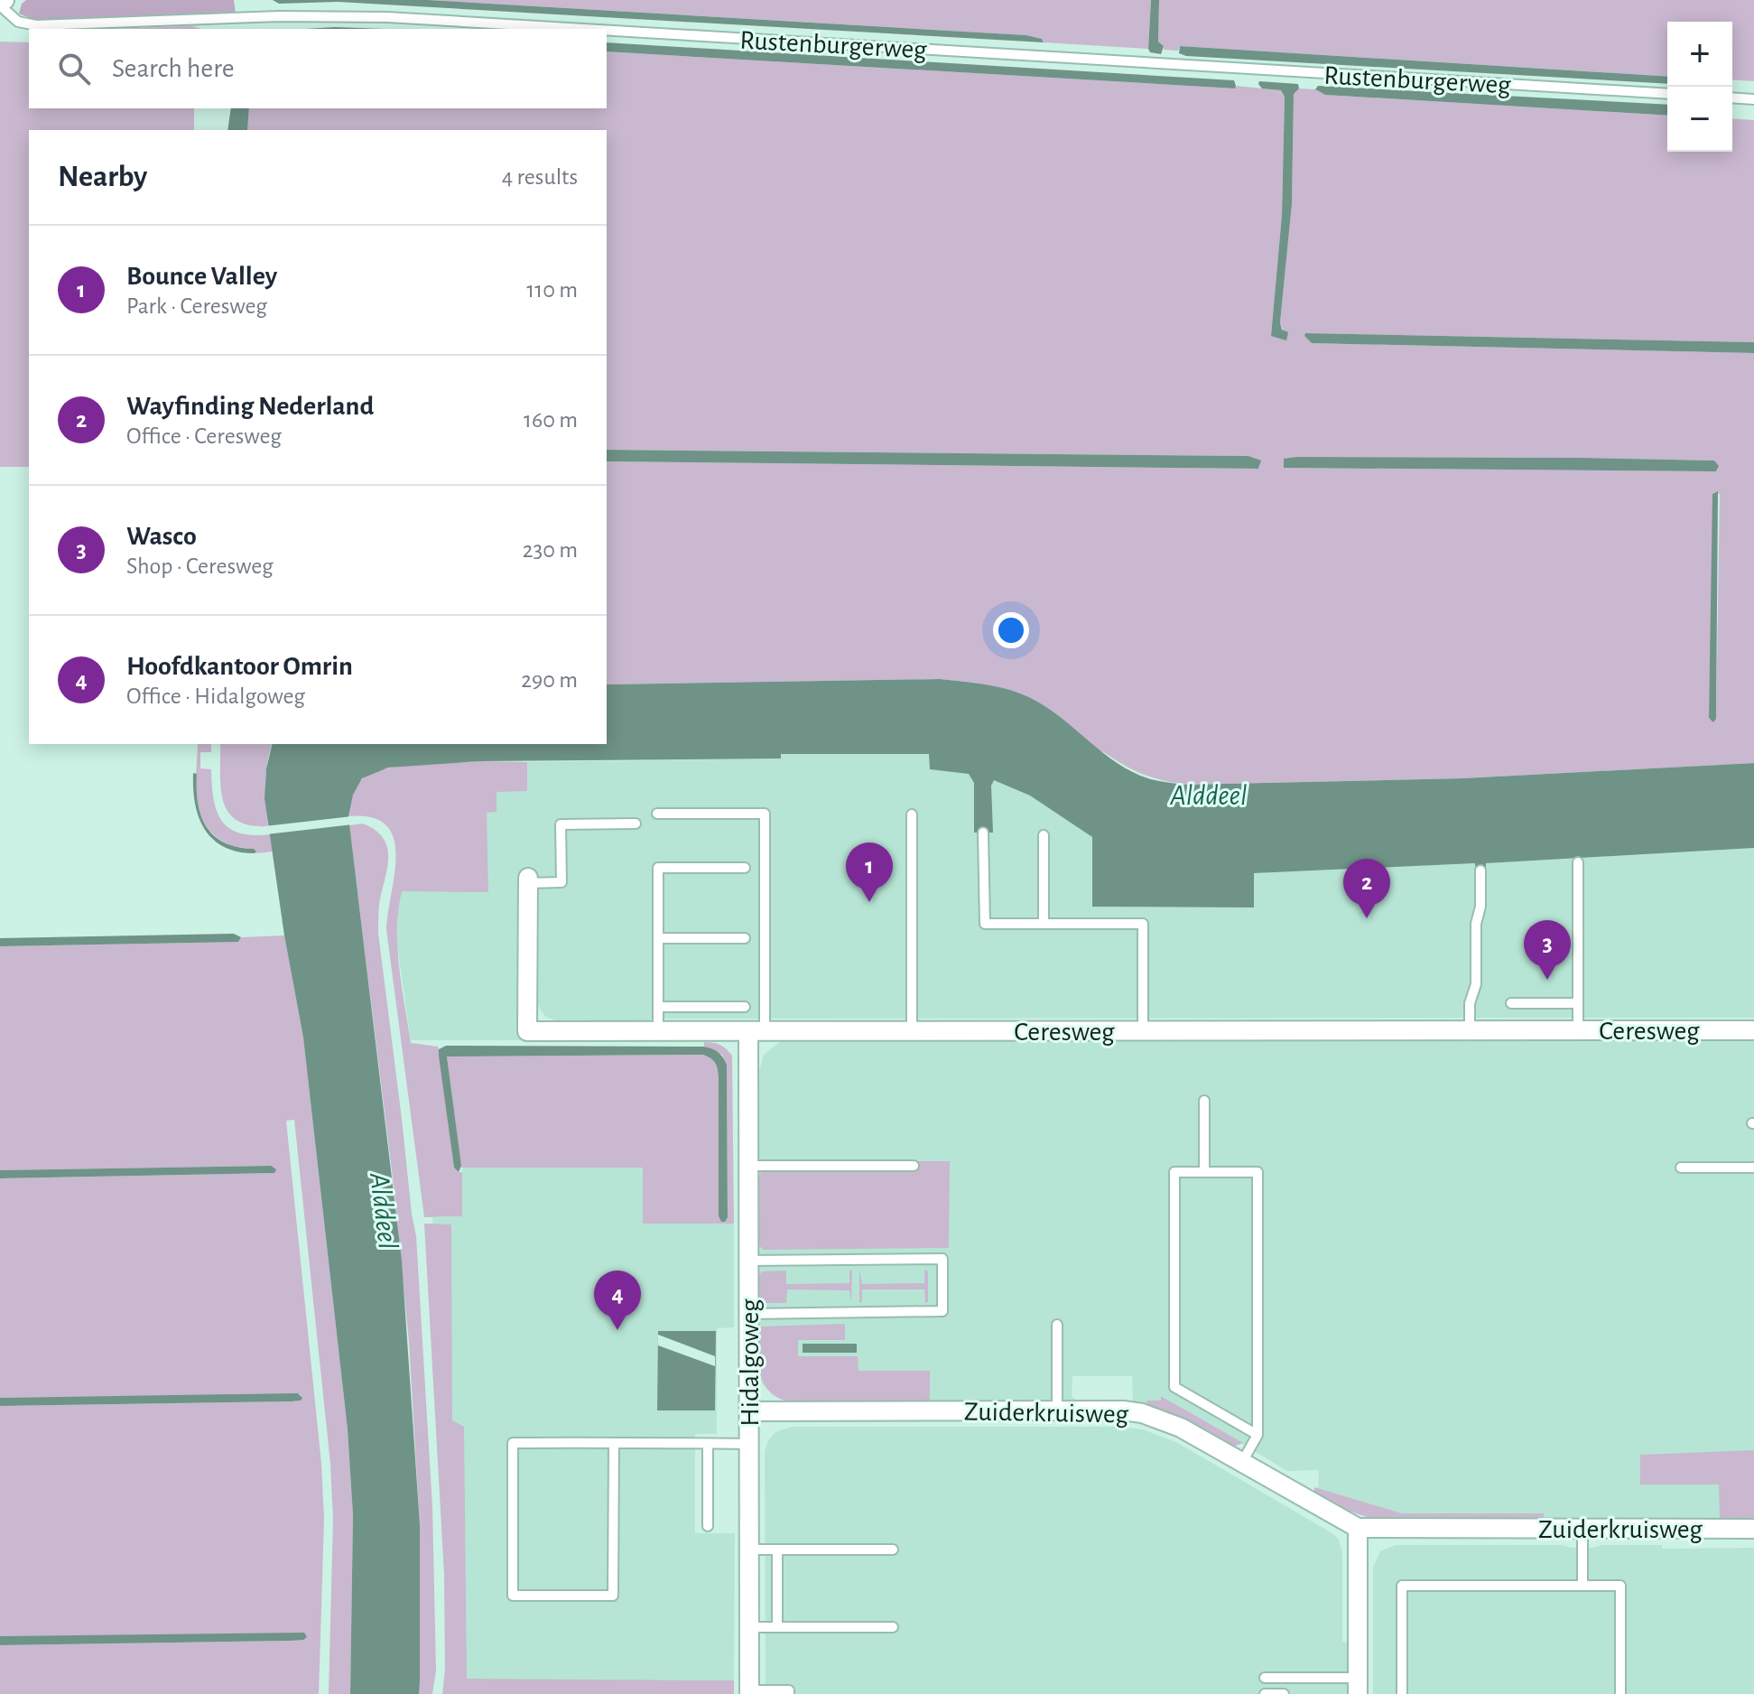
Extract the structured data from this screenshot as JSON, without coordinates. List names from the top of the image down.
{
  "streets": {
    "street": ["Ceresweg", "Hidalgoweg", "Zuiderkruisweg"],
    "lane": ["Rustenburgerweg"]
  },
  "crossings": [
    ["Ceresweg", "Hidalgoweg"],
    ["Hidalgoweg", "Zuiderkruisweg"]
  ],
  "water": ["Alddeel"],
  "page": {
    "map_buttons": ["+", "−"],
    "search": "Search here",
    "heading": ["Nearby", "4 results"],
    "list": [
      {
        "mark": "1",
        "name": "Bounce Valley",
        "note": "Park · Ceresweg",
        "value": "110 m"
      },
      {
        "mark": "2",
        "name": "Wayfinding Nederland",
        "note": "Office · Ceresweg",
        "value": "160 m"
      },
      {
        "mark": "3",
        "name": "Wasco",
        "note": "Shop · Ceresweg",
        "value": "230 m"
      },
      {
        "mark": "4",
        "name": "Hoofdkantoor Omrin",
        "note": "Office · Hidalgoweg",
        "value": "290 m"
      }
    ],
    "pins": [
      "1",
      "2",
      "3",
      "4"
    ]
  }
}
